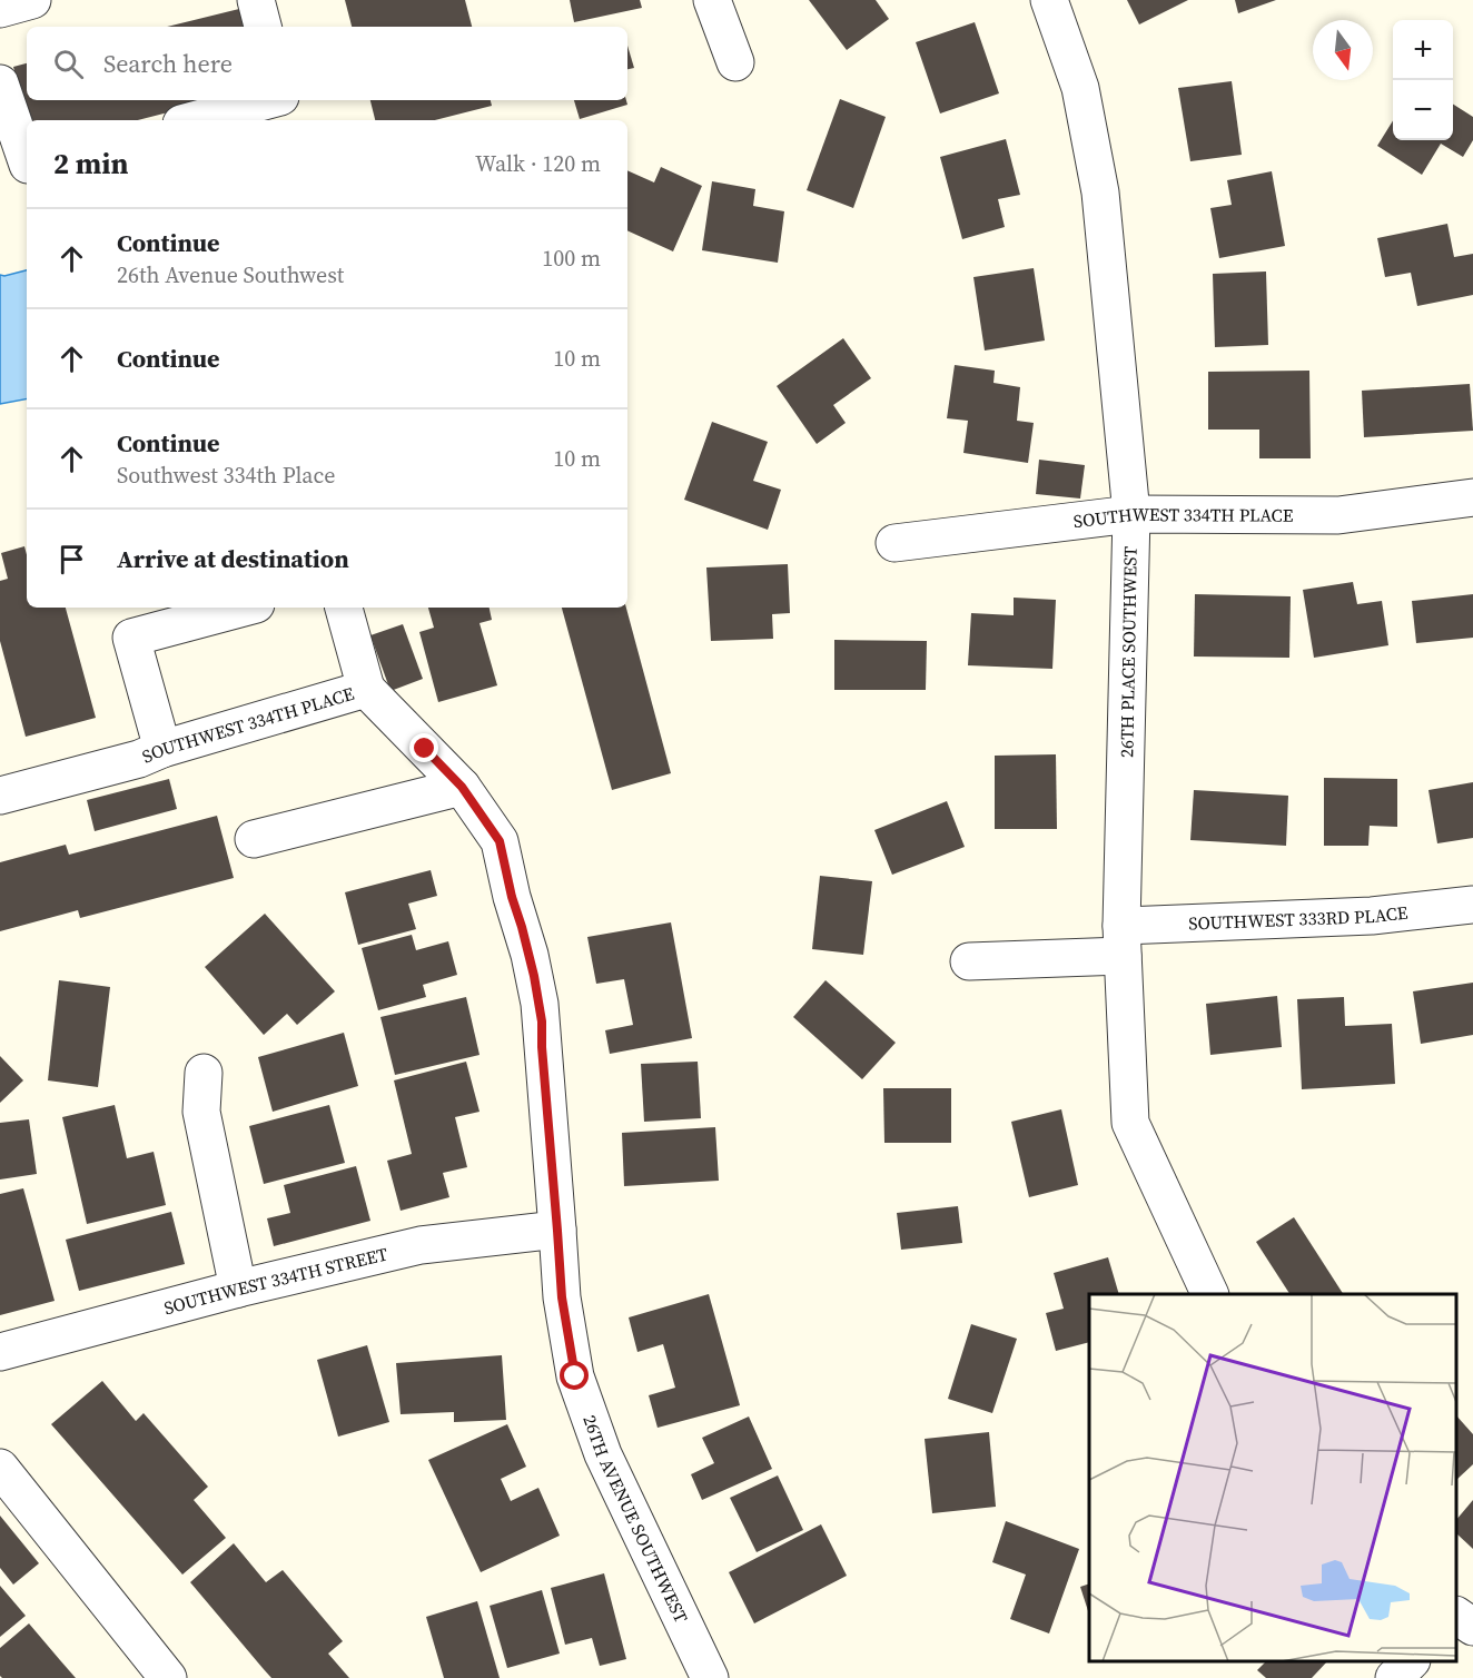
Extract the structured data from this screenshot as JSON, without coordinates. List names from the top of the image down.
{
  "streets": {
    "street": [
      "SOUTHWEST 334TH PLACE",
      "26TH PLACE SOUTHWEST",
      "SOUTHWEST 333RD PLACE",
      "SOUTHWEST 334TH STREET",
      "26TH AVENUE SOUTHWEST"
    ]
  },
  "crossings": [
    ["SOUTHWEST 334TH PLACE", "26TH PLACE SOUTHWEST"],
    ["SOUTHWEST 334TH PLACE", "26TH AVENUE SOUTHWEST"],
    ["26TH PLACE SOUTHWEST", "SOUTHWEST 333RD PLACE"],
    ["SOUTHWEST 334TH STREET", "26TH AVENUE SOUTHWEST"]
  ],
  "north": "bottom",
  "page": {
    "map_buttons": ["+", "−"],
    "search": "Search here",
    "heading": ["2 min", "Walk · 120 m"],
    "list": [
      ["Continue", "26th Avenue Southwest", "100 m"],
      ["Continue", "10 m"],
      ["Continue", "Southwest 334th Place", "10 m"],
      "Arrive at destination"
    ]
  }
}
